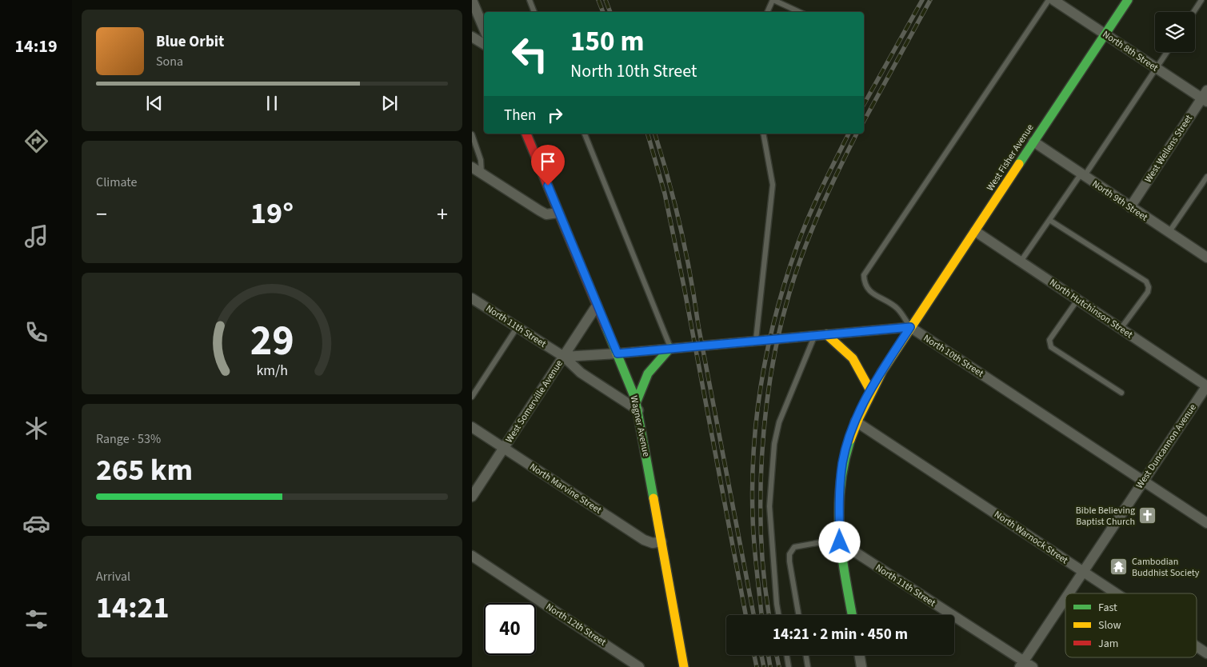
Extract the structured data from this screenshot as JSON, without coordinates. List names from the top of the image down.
{
  "streets": {
    "street": [
      "North 8th Street",
      "West Wellens Street",
      "West Fisher Avenue",
      "North 9th Street",
      "North Hutchinson Street",
      "North 11th Street",
      "North 10th Street",
      "West Somerville Avenue",
      "Wagner Avenue",
      "West Duncannon Avenue",
      "North Marvine Street",
      "North Warnock Street",
      "North 12th Street"
    ]
  },
  "crossings": [
    ["North 8th Street", "West Wellens Street"],
    ["North 8th Street", "West Fisher Avenue"],
    ["West Wellens Street", "North 9th Street"],
    ["West Fisher Avenue", "North 9th Street"],
    ["West Fisher Avenue", "North Hutchinson Street"],
    ["West Fisher Avenue", "North 11th Street"],
    ["West Fisher Avenue", "North 10th Street"],
    ["West Fisher Avenue", "North Warnock Street"],
    ["North Hutchinson Street", "West Duncannon Avenue"],
    ["North 11th Street", "West Somerville Avenue"],
    ["North 11th Street", "Wagner Avenue"],
    ["North 11th Street", "West Duncannon Avenue"],
    ["North 10th Street", "West Duncannon Avenue"],
    ["West Somerville Avenue", "Wagner Avenue"],
    ["West Somerville Avenue", "North Marvine Street"],
    ["Wagner Avenue", "North Marvine Street"],
    ["West Duncannon Avenue", "North Warnock Street"]
  ],
  "places": {
    "church": ["Bible Believing Baptist Church"],
    "temple": ["Cambodian Buddhist Society"]
  },
  "legend": ["Fast", "Slow", "Jam"],
  "page": {
    "tabs": "14:19",
    "turn": ["150 m", "North 10th Street"],
    "song": ["Blue Orbit", "Sona"],
    "then": "Then",
    "tile": [
      "Climate",
      ["Range · 53%", "265 km"],
      ["Arrival", "14:21"]
    ],
    "heat": ["−", "19°", "+"],
    "limit": "40",
    "trip": "14:21 · 2 min · 450 m",
    "gauge": ["29", "km/h"]
  }
}
